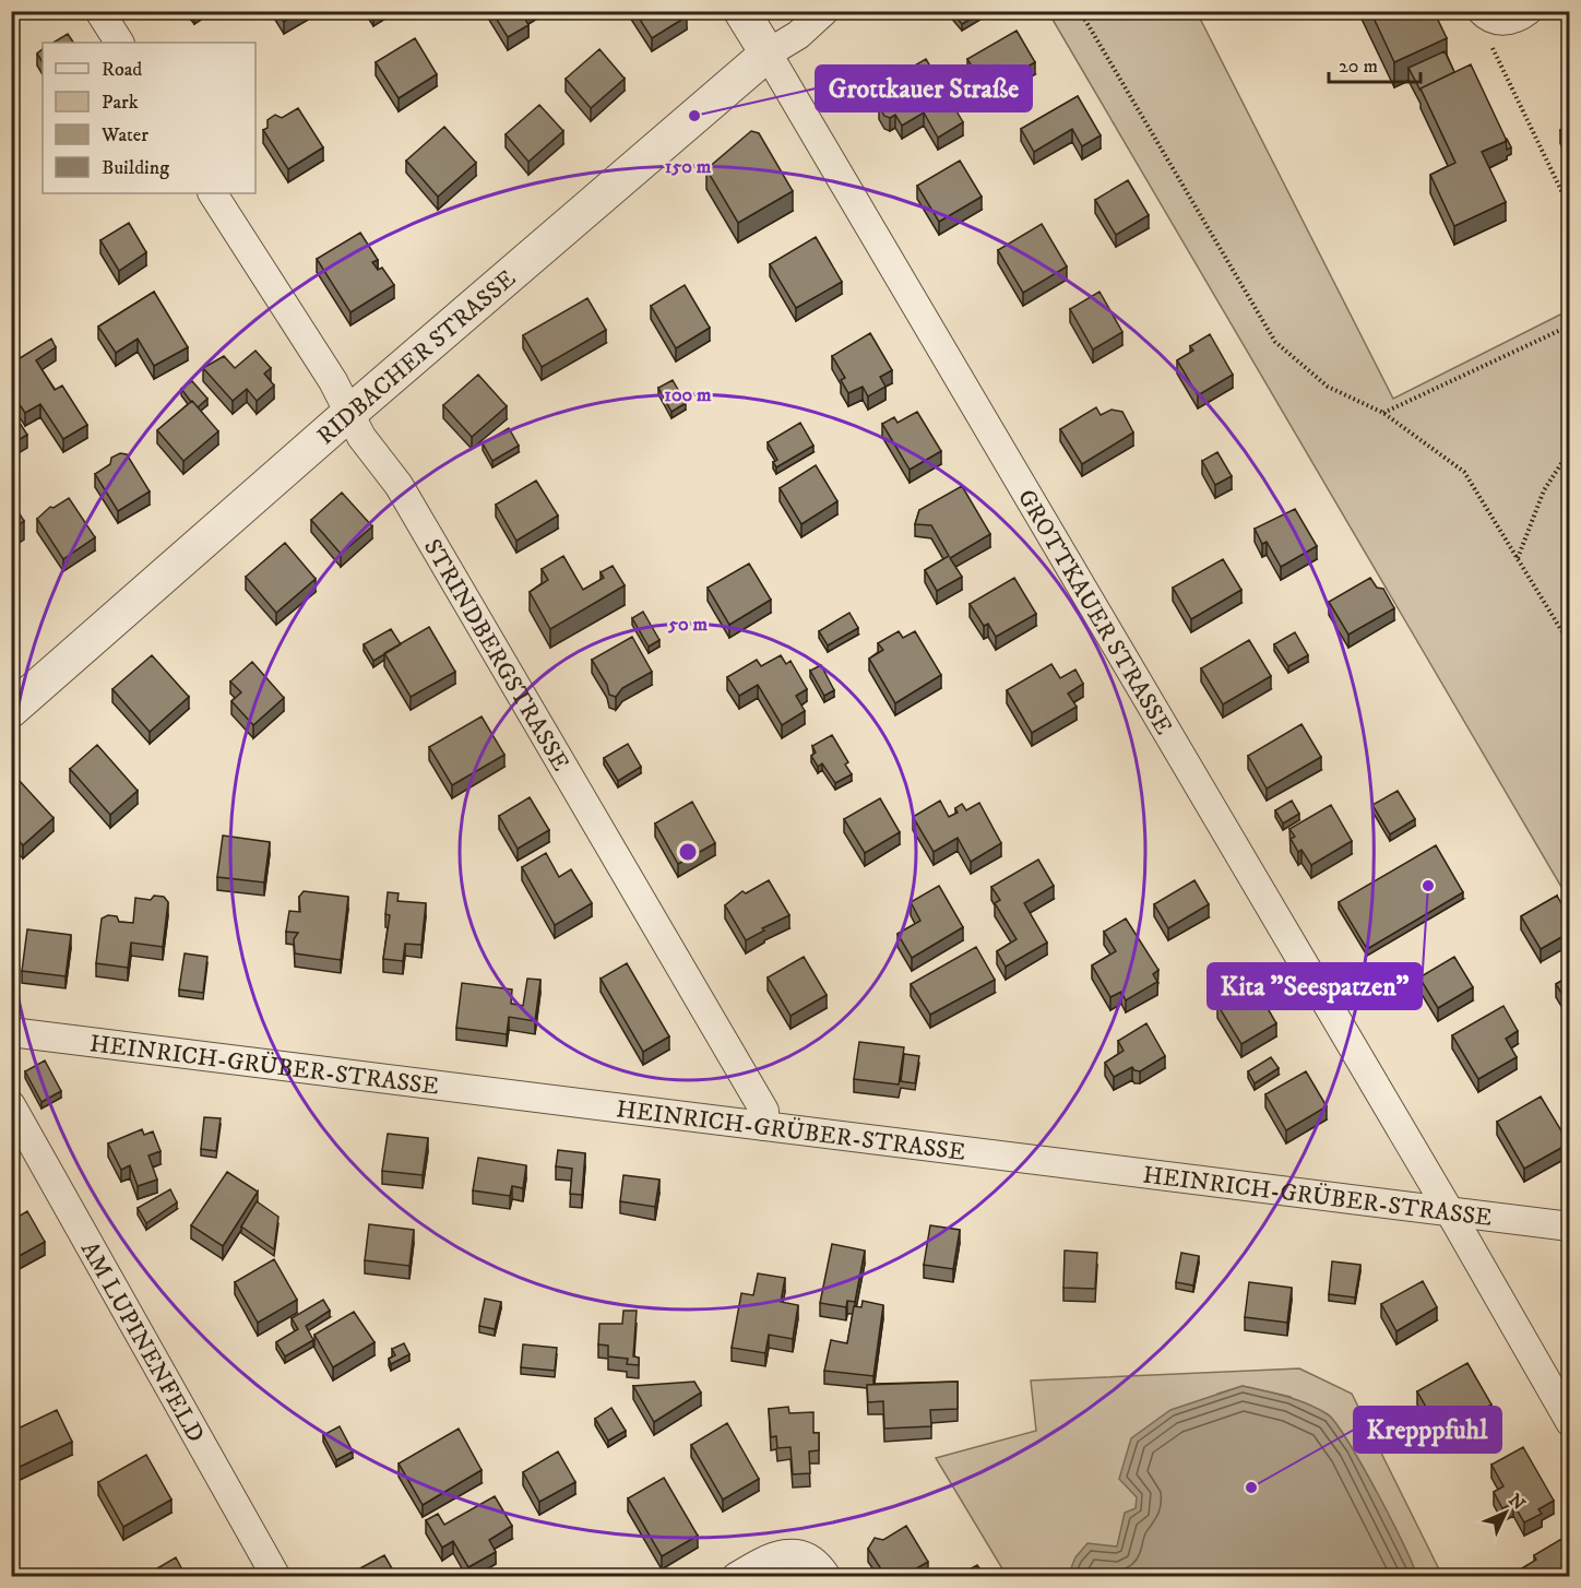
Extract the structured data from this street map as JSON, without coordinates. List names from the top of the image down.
{
  "streets": {
    "street": [
      "RIDBACHER STRASSE",
      "GROTTKAUER STRASSE",
      "STRINDBERGSTRASSE",
      "HEINRICH-GRÜBER-STRASSE",
      "AM LUPINENFELD"
    ]
  },
  "crossings": [
    ["RIDBACHER STRASSE", "GROTTKAUER STRASSE"],
    ["RIDBACHER STRASSE", "STRINDBERGSTRASSE"],
    ["GROTTKAUER STRASSE", "HEINRICH-GRÜBER-STRASSE"],
    ["STRINDBERGSTRASSE", "HEINRICH-GRÜBER-STRASSE"]
  ],
  "places": ["Grottkauer Straße", "Kita \"Seespatzen\"", "Krepppfuhl"],
  "legend": [
    "Road",
    "Park",
    "Water",
    "Building"
  ],
  "scale_bar": "20 m",
  "north": "top right",
  "rings": ["150 m", "100 m", "50 m"]
}
